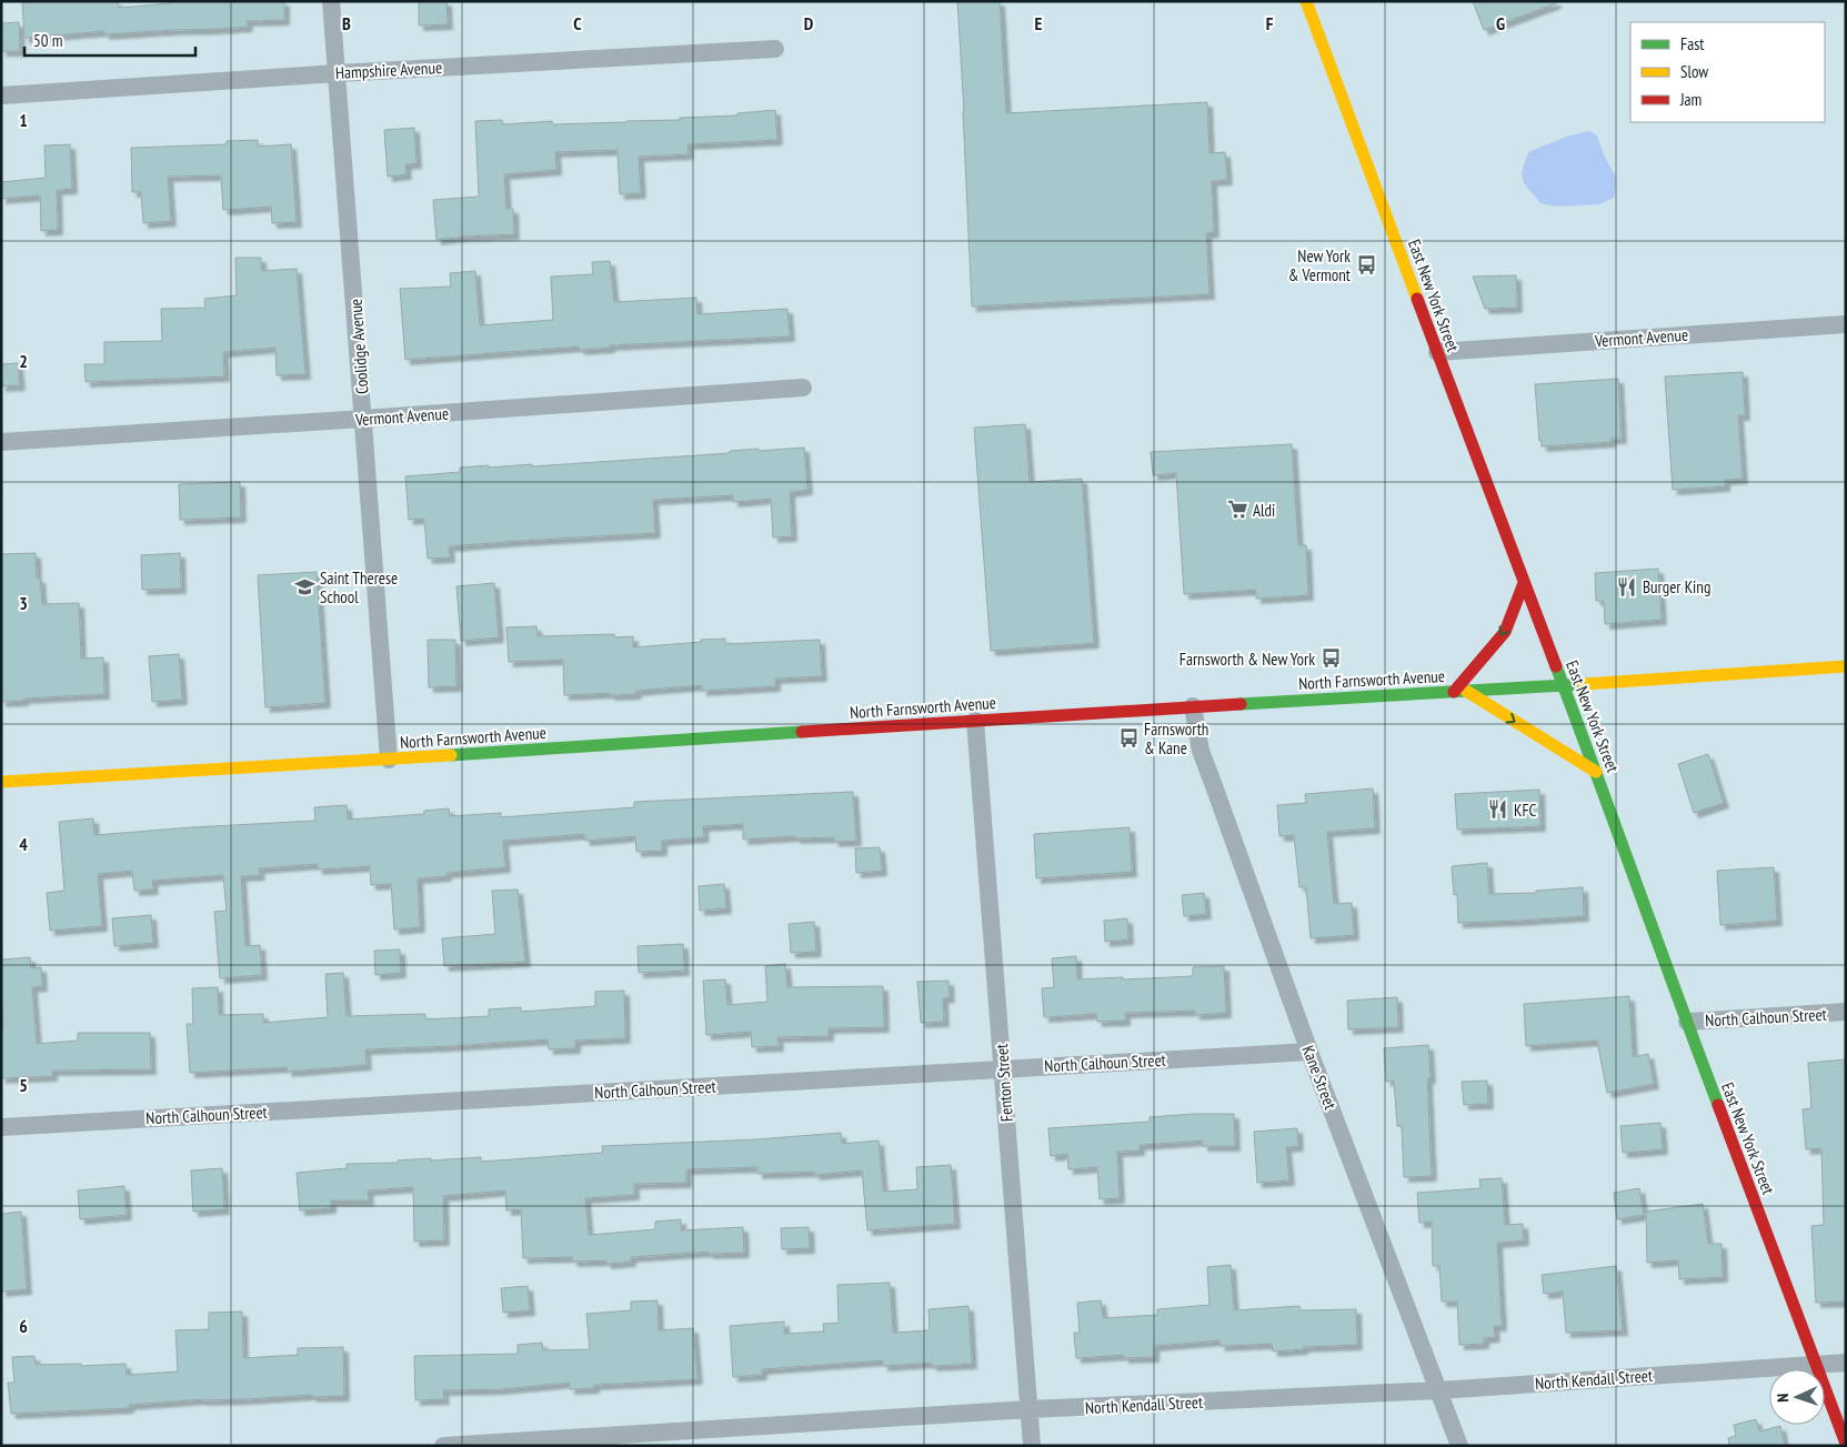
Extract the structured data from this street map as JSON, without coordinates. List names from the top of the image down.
{
  "streets": {
    "main road": ["East New York Street", "North Farnsworth Avenue"],
    "street": [
      "Hampshire Avenue",
      "Vermont Avenue",
      "Coolidge Avenue",
      "North Calhoun Street",
      "Kane Street",
      "Fenton Street",
      "North Kendall Street"
    ]
  },
  "crossings": [
    ["Hampshire Avenue", "Coolidge Avenue"],
    ["East New York Street", "Vermont Avenue"],
    ["East New York Street", "North Farnsworth Avenue"],
    ["East New York Street", "North Calhoun Street"],
    ["East New York Street", "North Kendall Street"],
    ["Vermont Avenue", "Coolidge Avenue"],
    ["Coolidge Avenue", "North Farnsworth Avenue"],
    ["North Farnsworth Avenue", "Kane Street"],
    ["North Farnsworth Avenue", "Fenton Street"],
    ["North Calhoun Street", "Kane Street"],
    ["North Calhoun Street", "Fenton Street"],
    ["Kane Street", "North Kendall Street"],
    ["Fenton Street", "North Kendall Street"]
  ],
  "places": {
    "bus stop": ["New York & Vermont", "Farnsworth & New York", "Farnsworth & Kane"],
    "supermarket": ["Aldi"],
    "restaurant": ["Burger King", "KFC"],
    "school or university": ["Saint Therese School"]
  },
  "legend": ["Fast", "Slow", "Jam"],
  "scale_bar": "50 m",
  "north": "left",
  "grid": {
    "columns": [
      "B",
      "C",
      "D",
      "E",
      "F",
      "G"
    ],
    "rows": [
      "1",
      "2",
      "3",
      "4",
      "5",
      "6"
    ]
  }
}
